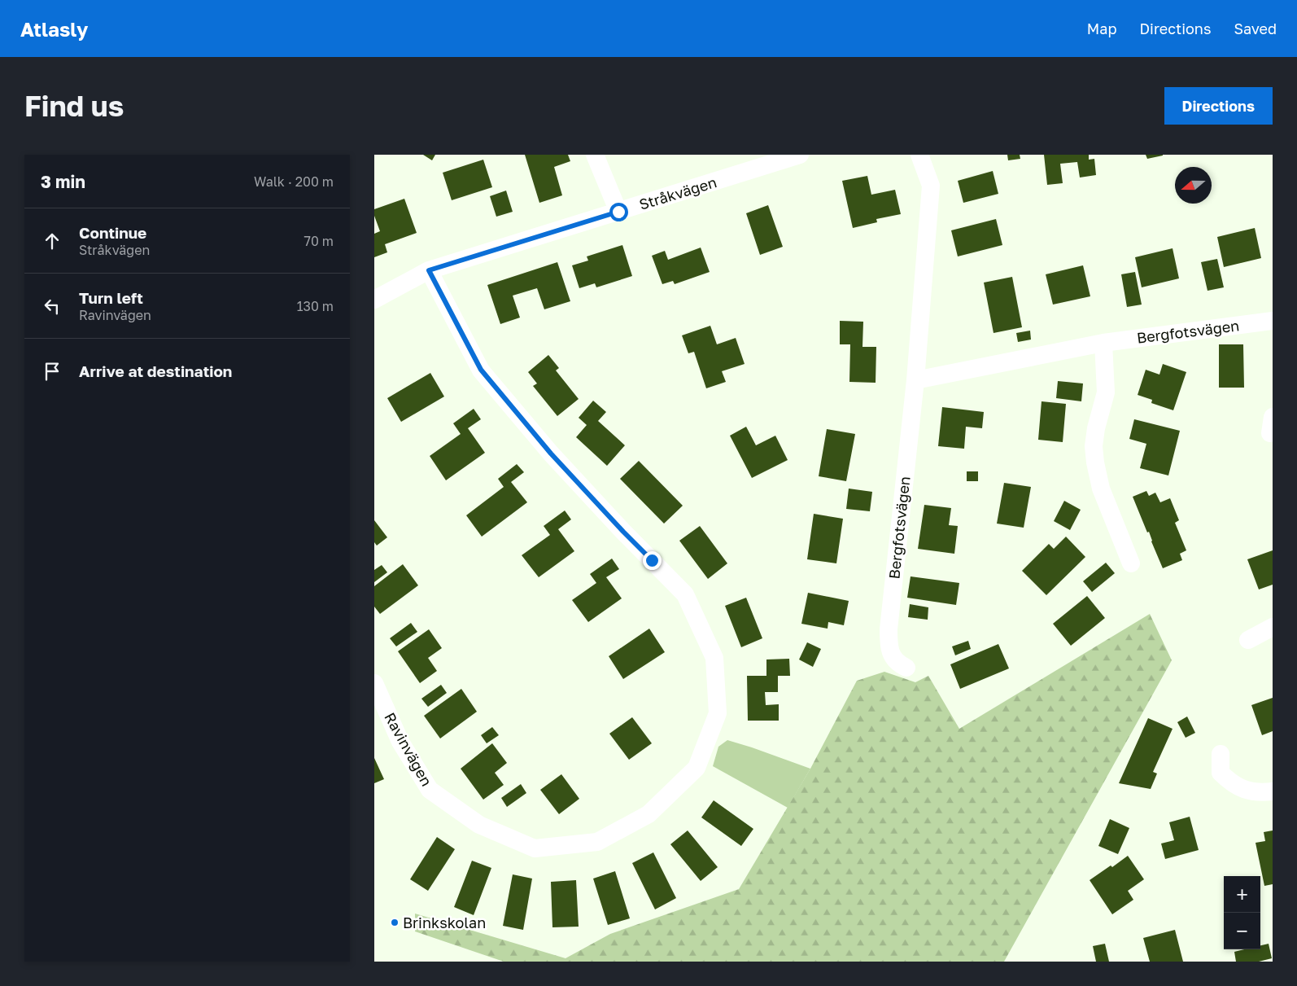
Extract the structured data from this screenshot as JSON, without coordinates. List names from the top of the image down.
{
  "streets": {
    "street": ["Stråkvägen", "Bergfotsvägen", "Ravinvägen"]
  },
  "crossings": [
    ["Stråkvägen", "Ravinvägen"]
  ],
  "places": ["Brinkskolan"],
  "north": "left",
  "page": {
    "header": "Atlasly",
    "nav": ["Map", "Directions", "Saved"],
    "buttons": "Directions",
    "title": "Find us",
    "heading": ["3 min", "Walk · 200 m"],
    "list": [
      ["Continue", "Stråkvägen", "70 m"],
      ["Turn left", "Ravinvägen", "130 m"],
      "Arrive at destination"
    ],
    "map_buttons": ["+", "−"]
  }
}
